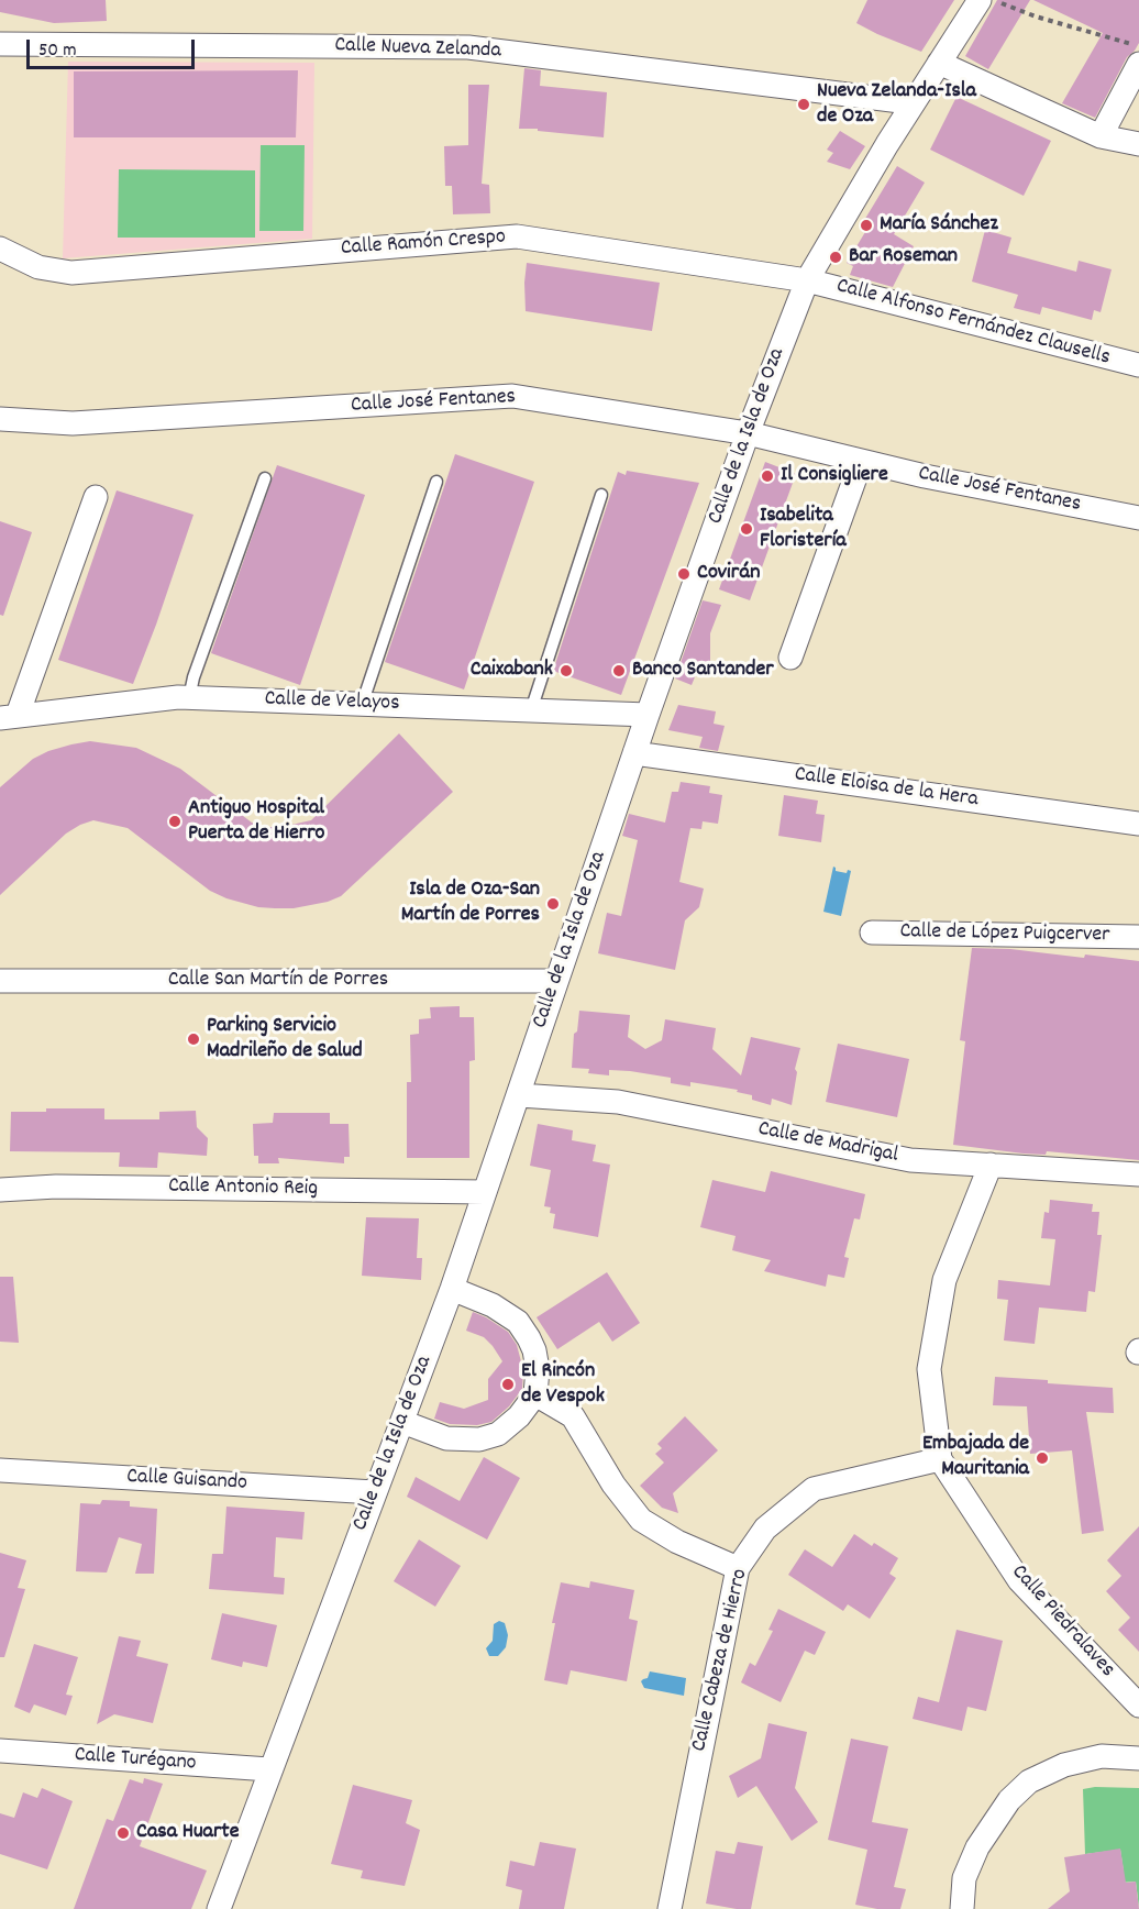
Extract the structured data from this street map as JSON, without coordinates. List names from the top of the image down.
{
  "streets": {
    "street": [
      "Calle Nueva Zelanda",
      "Calle Ramón Crespo",
      "Calle Alfonso Fernández Clausells",
      "Calle José Fentanes",
      "Calle de la Isla de Oza",
      "Calle de Velayos",
      "Calle Eloisa de la Hera",
      "Calle de López Puigcerver",
      "Calle San Martín de Porres",
      "Calle de Madrigal",
      "Calle Antonio Reig",
      "Calle Guisando",
      "Calle Piedralaves",
      "Calle Cabeza de Hierro",
      "Calle Turégano"
    ]
  },
  "crossings": [
    ["Calle Nueva Zelanda", "Calle de la Isla de Oza"],
    ["Calle Ramón Crespo", "Calle Alfonso Fernández Clausells"],
    ["Calle Ramón Crespo", "Calle de la Isla de Oza"],
    ["Calle Alfonso Fernández Clausells", "Calle de la Isla de Oza"],
    ["Calle José Fentanes", "Calle de la Isla de Oza"],
    ["Calle de la Isla de Oza", "Calle de Velayos"],
    ["Calle de la Isla de Oza", "Calle Eloisa de la Hera"],
    ["Calle de la Isla de Oza", "Calle San Martín de Porres"],
    ["Calle de la Isla de Oza", "Calle de Madrigal"],
    ["Calle de la Isla de Oza", "Calle Antonio Reig"],
    ["Calle de la Isla de Oza", "Calle Guisando"],
    ["Calle de la Isla de Oza", "Calle Turégano"],
    ["Calle de Madrigal", "Calle Piedralaves"],
    ["Calle Piedralaves", "Calle Cabeza de Hierro"]
  ],
  "places": [
    "Nueva Zelanda-Isla de Oza",
    "María Sánchez",
    "Bar Roseman",
    "Il Consigliere",
    "Isabelita Floristería",
    "Covirán",
    "Caixabank",
    "Banco Santander",
    "Antiguo Hospital Puerta de Hierro",
    "Isla de Oza-San Martín de Porres",
    "Parking Servicio Madrileño de Salud",
    "El Rincón de Vespok",
    "Embajada de Mauritania",
    "Casa Huarte"
  ],
  "scale_bar": "50 m"
}
